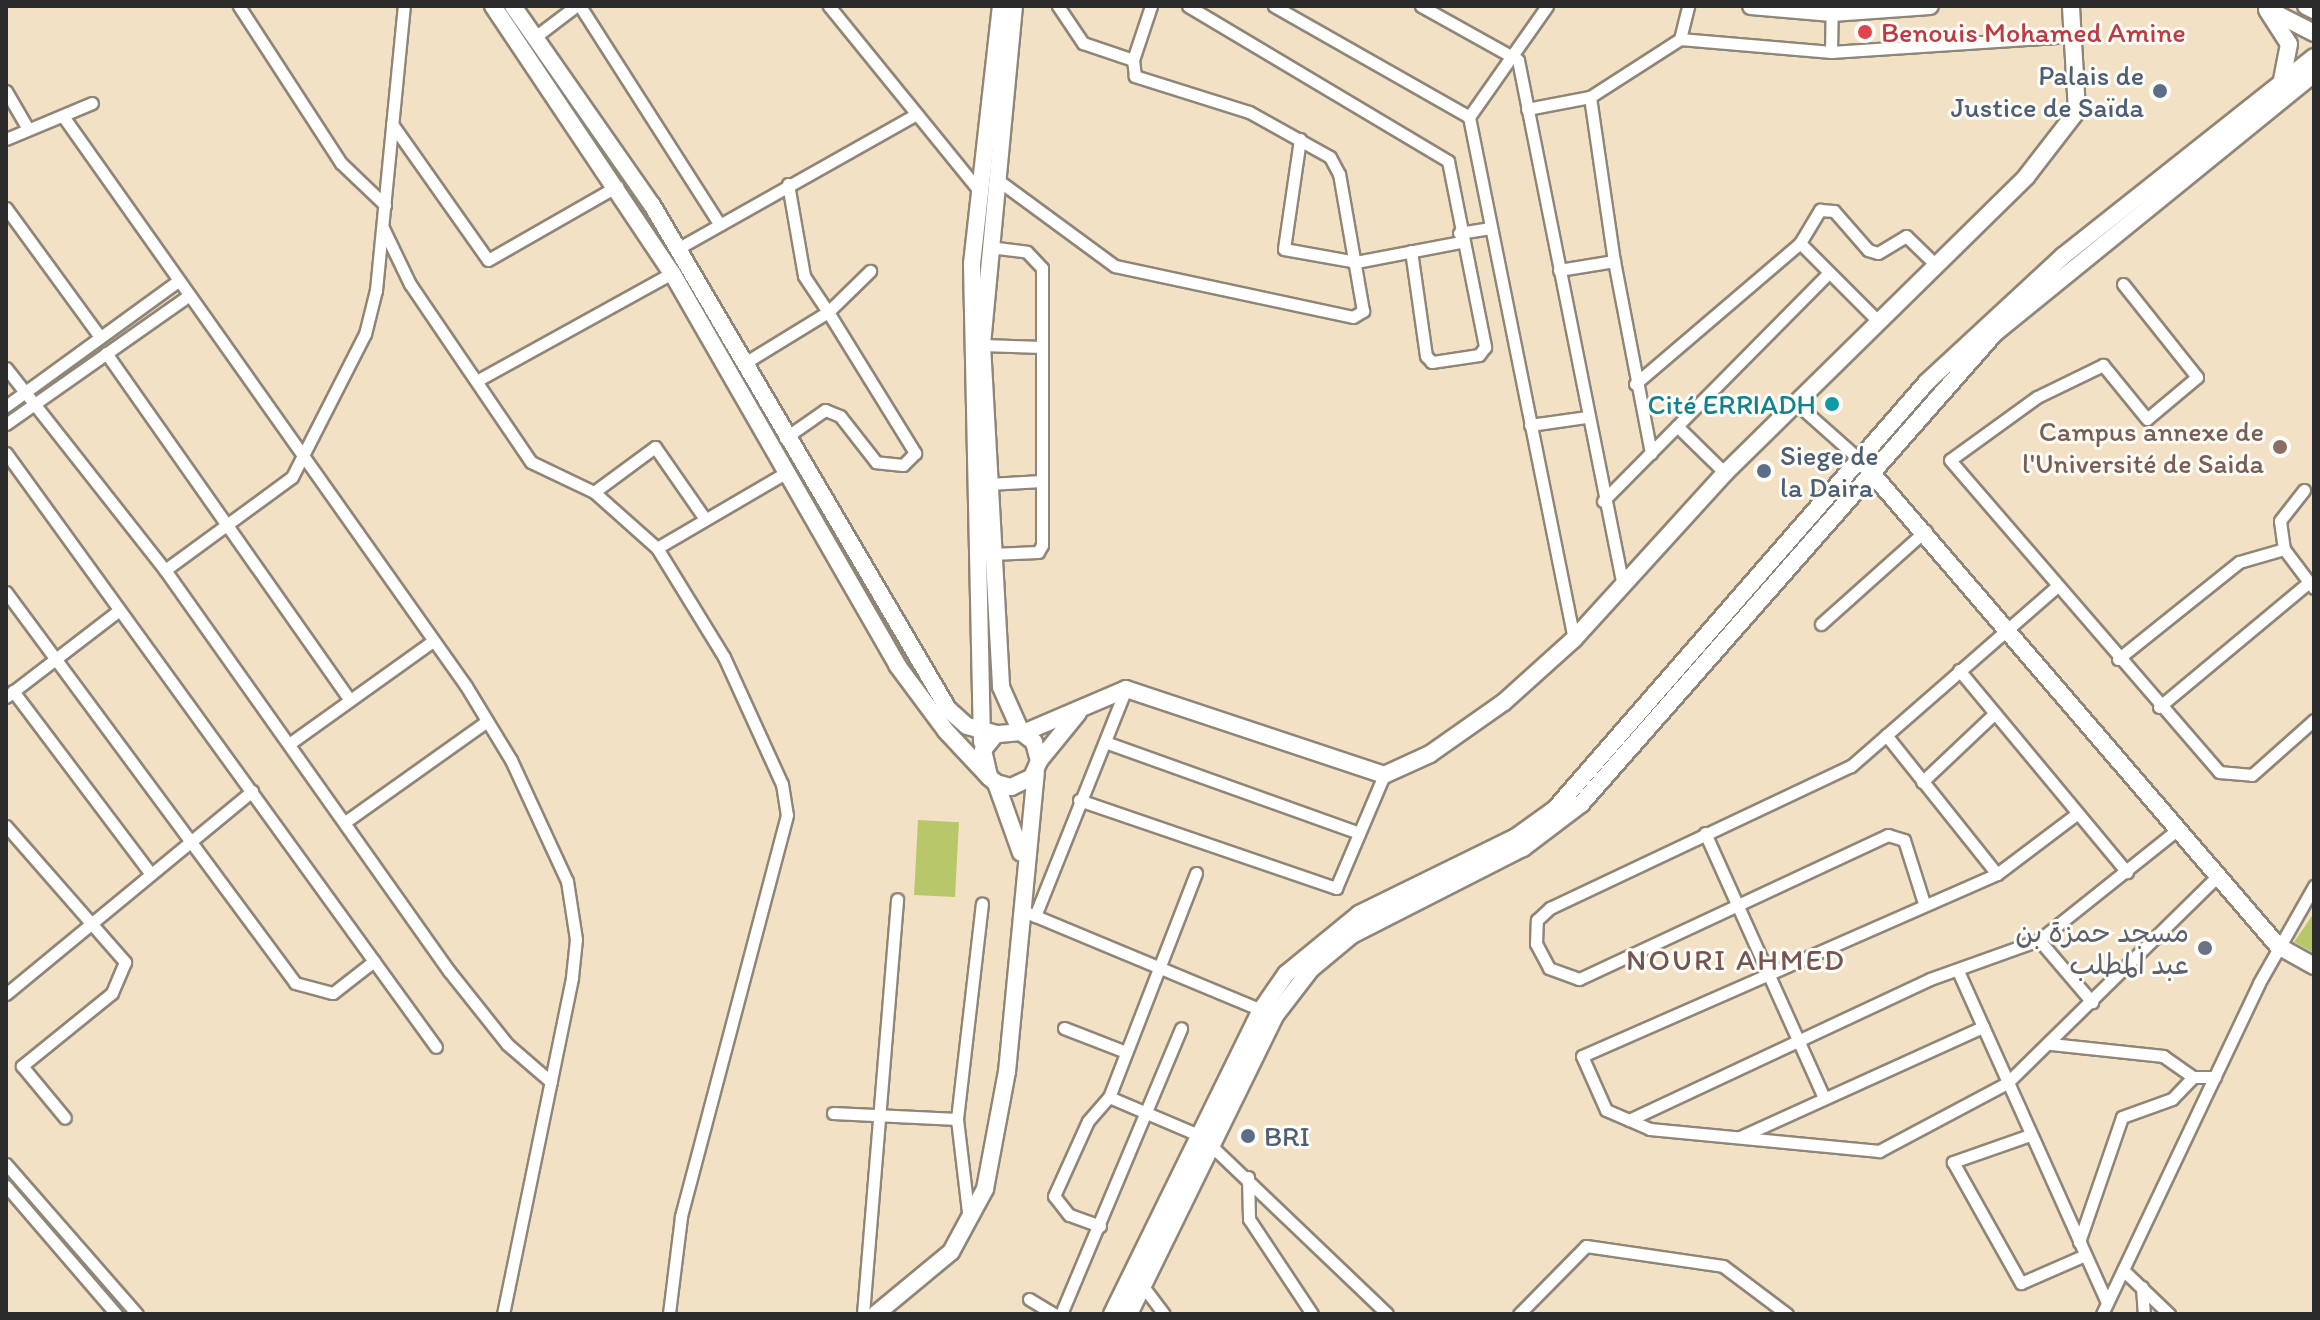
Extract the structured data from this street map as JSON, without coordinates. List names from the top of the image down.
{
  "districts": ["NOURI AHMED"],
  "places": [
    "Benouis Mohamed Amine",
    "Palais de Justice de Saïda",
    "Cité ERRIADH",
    "Campus annexe de l'Université de Saida",
    "Siege de la Daira",
    "مسجد حمزة بن عبد المطلب",
    "BRI"
  ]
}
